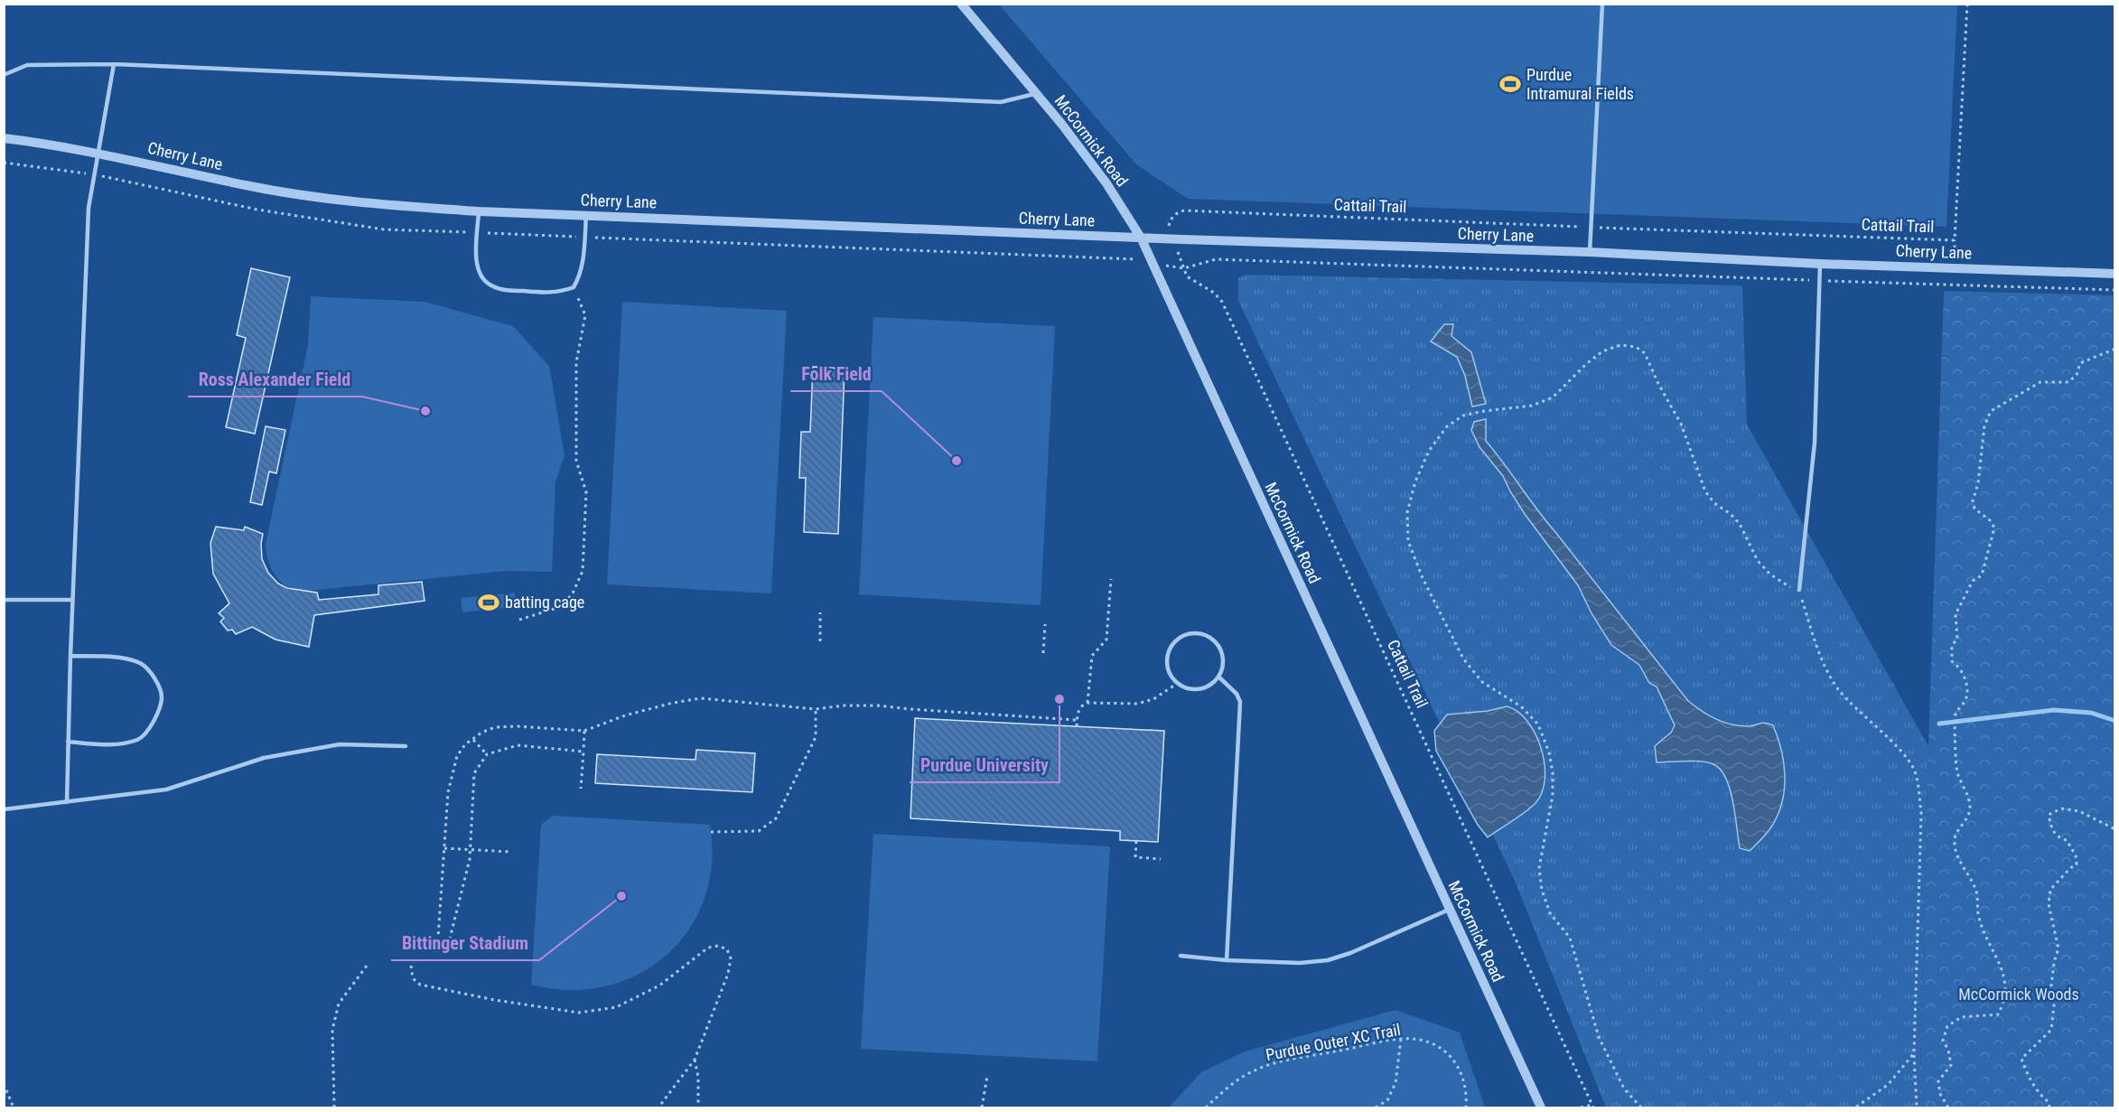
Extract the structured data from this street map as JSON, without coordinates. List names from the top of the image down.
{
  "streets": {
    "street": ["McCormick Road", "Cherry Lane"],
    "path": ["Cattail Trail", "Purdue Outer XC Trail"]
  },
  "crossings": [
    ["McCormick Road", "Cherry Lane"]
  ],
  "parks": ["McCormick Woods"],
  "places": {
    "sports": ["Purdue Intramural Fields", "batting cage"],
    "other": [
      "Ross Alexander Field",
      "Folk Field",
      "Purdue University",
      "Bittinger Stadium"
    ]
  }
}
